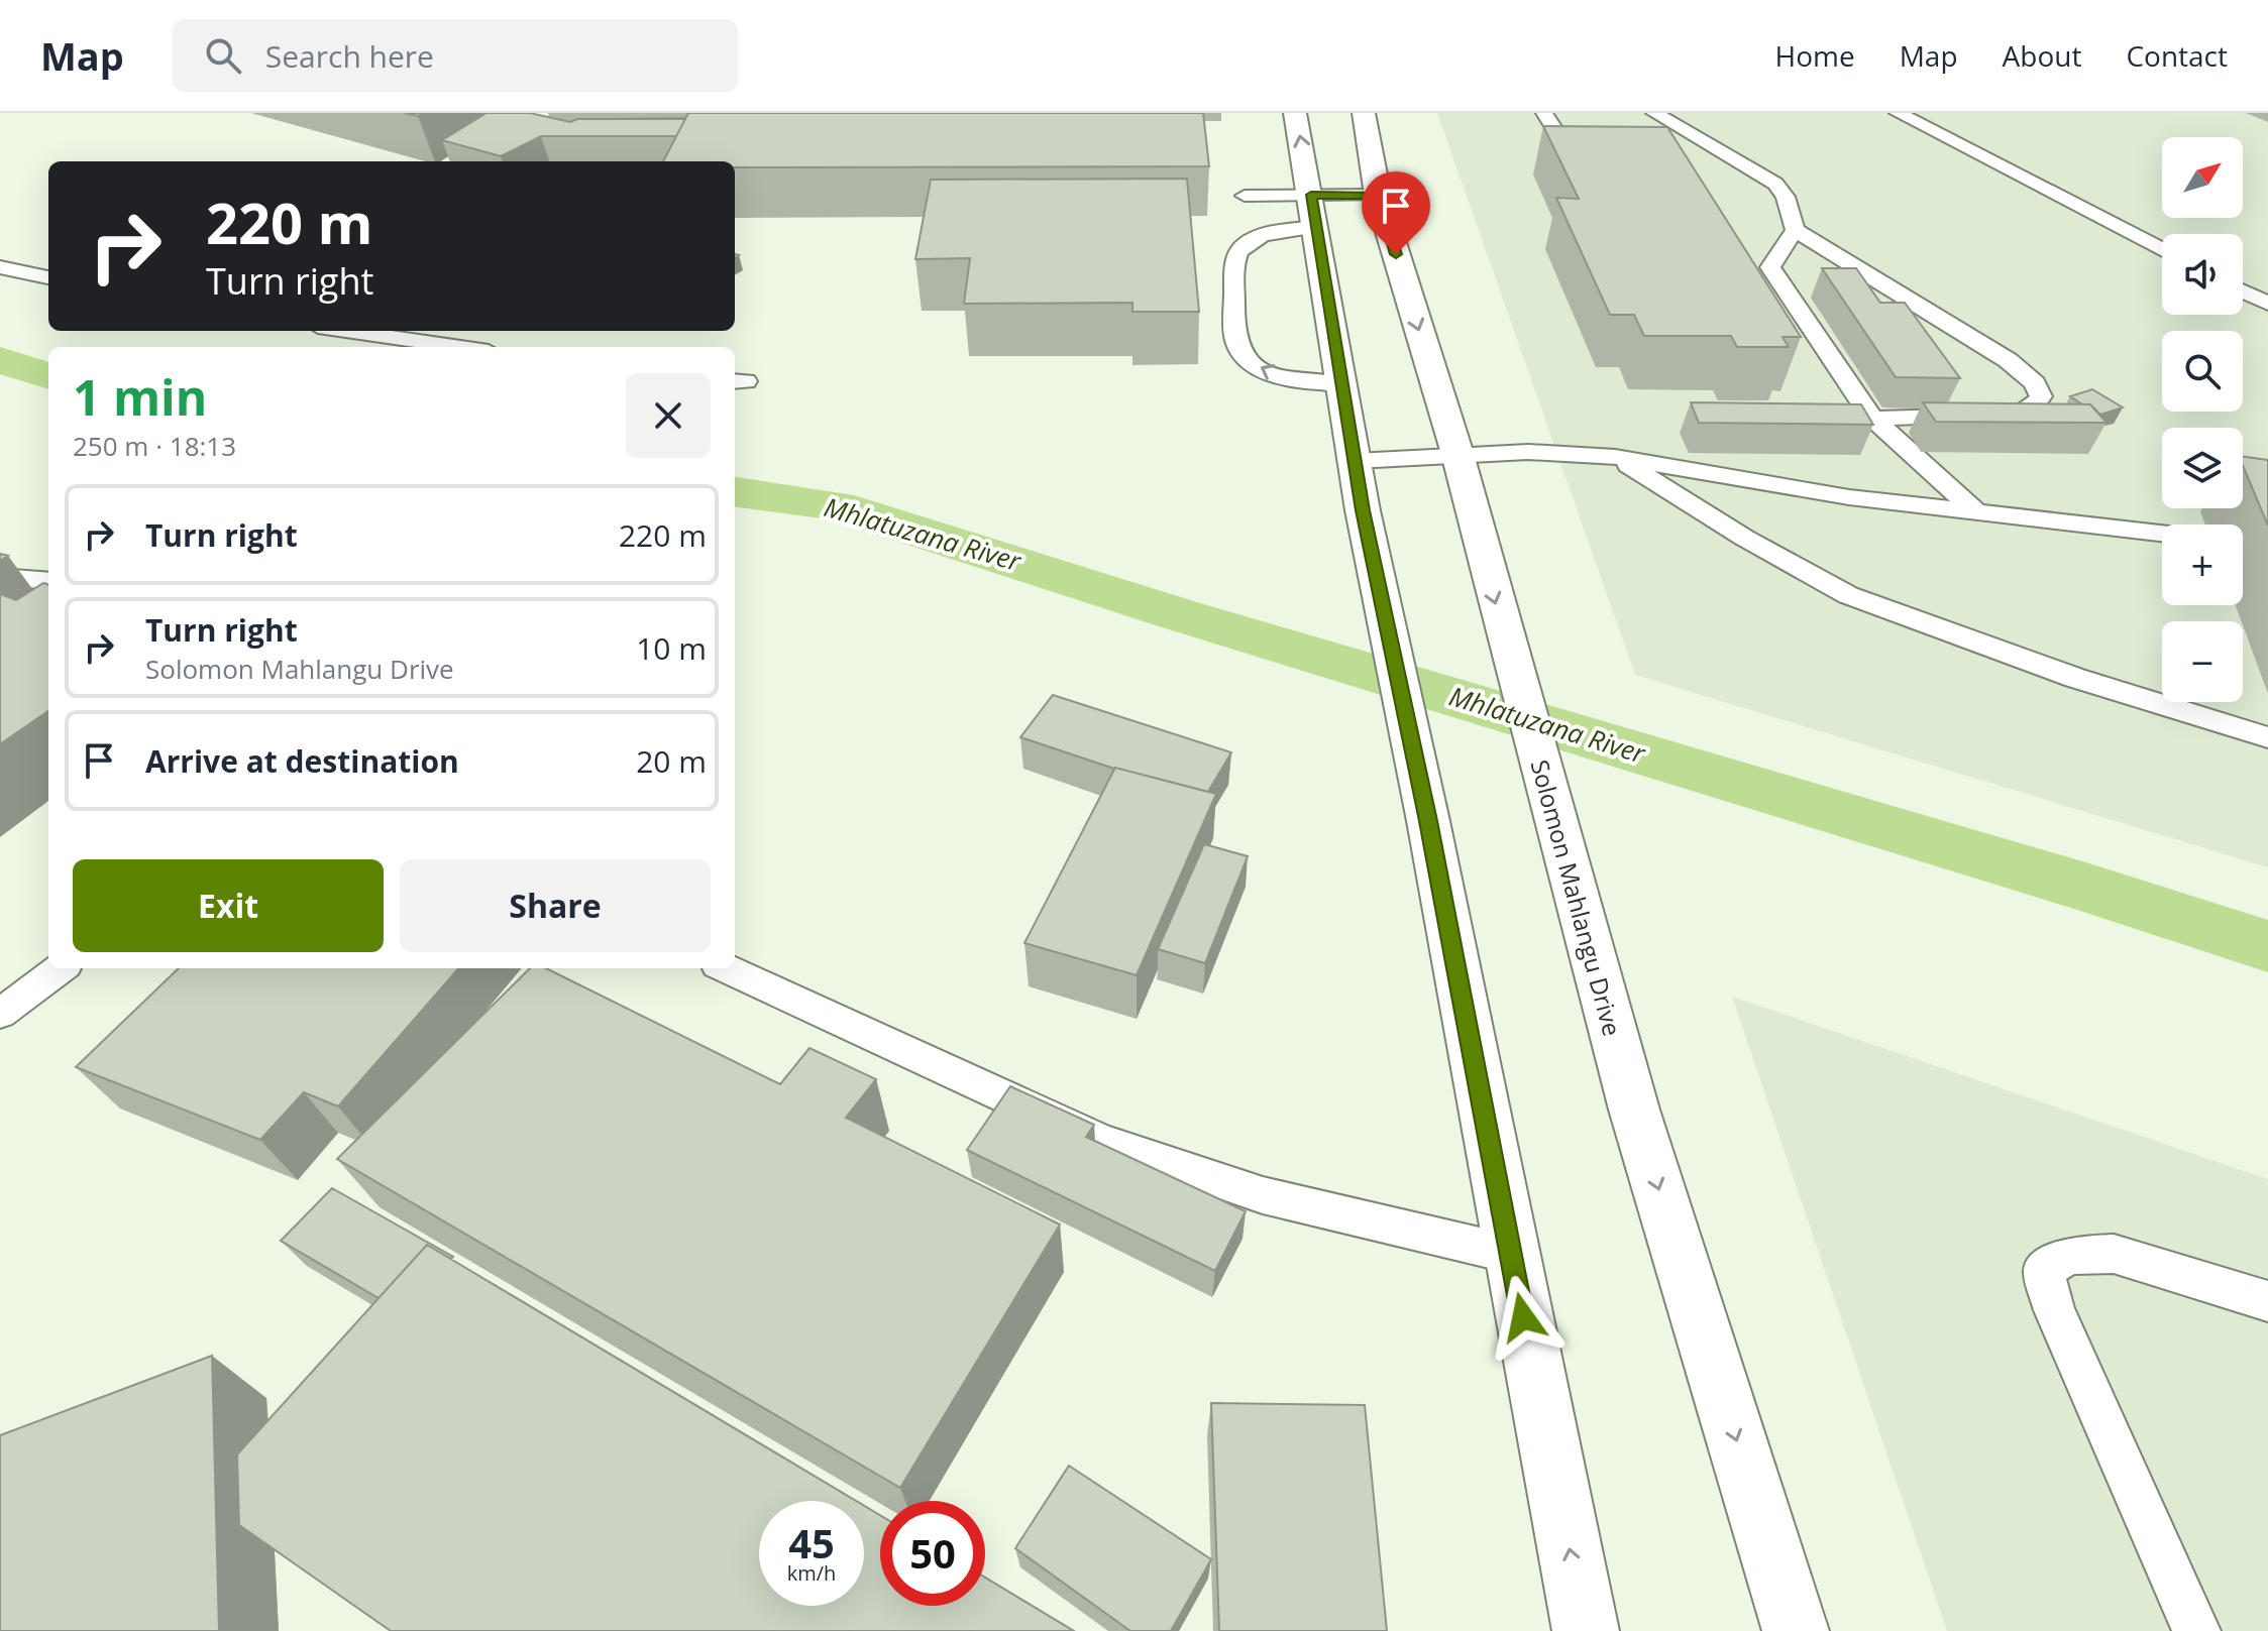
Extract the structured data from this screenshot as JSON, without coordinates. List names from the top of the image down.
{
  "streets": {
    "main road": ["Solomon Mahlangu Drive"]
  },
  "water": ["Mhlatuzana River"],
  "north": "top right",
  "page": {
    "header": "Map",
    "search": "Search here",
    "nav": [
      "Home",
      "Map",
      "About",
      "Contact"
    ],
    "map_buttons": ["+", "−"],
    "turn": ["220 m", "Turn right"],
    "heading": ["1 min", "250 m · 18:13"],
    "list": [
      {
        "name": "Turn right",
        "value": "220 m"
      },
      {
        "name": "Turn right",
        "note": "Solomon Mahlangu Drive",
        "value": "10 m"
      },
      {
        "name": "Arrive at destination",
        "value": "20 m"
      }
    ],
    "buttons": ["Exit", "Share"],
    "speed": "45 km/h",
    "limit": "50"
  }
}
